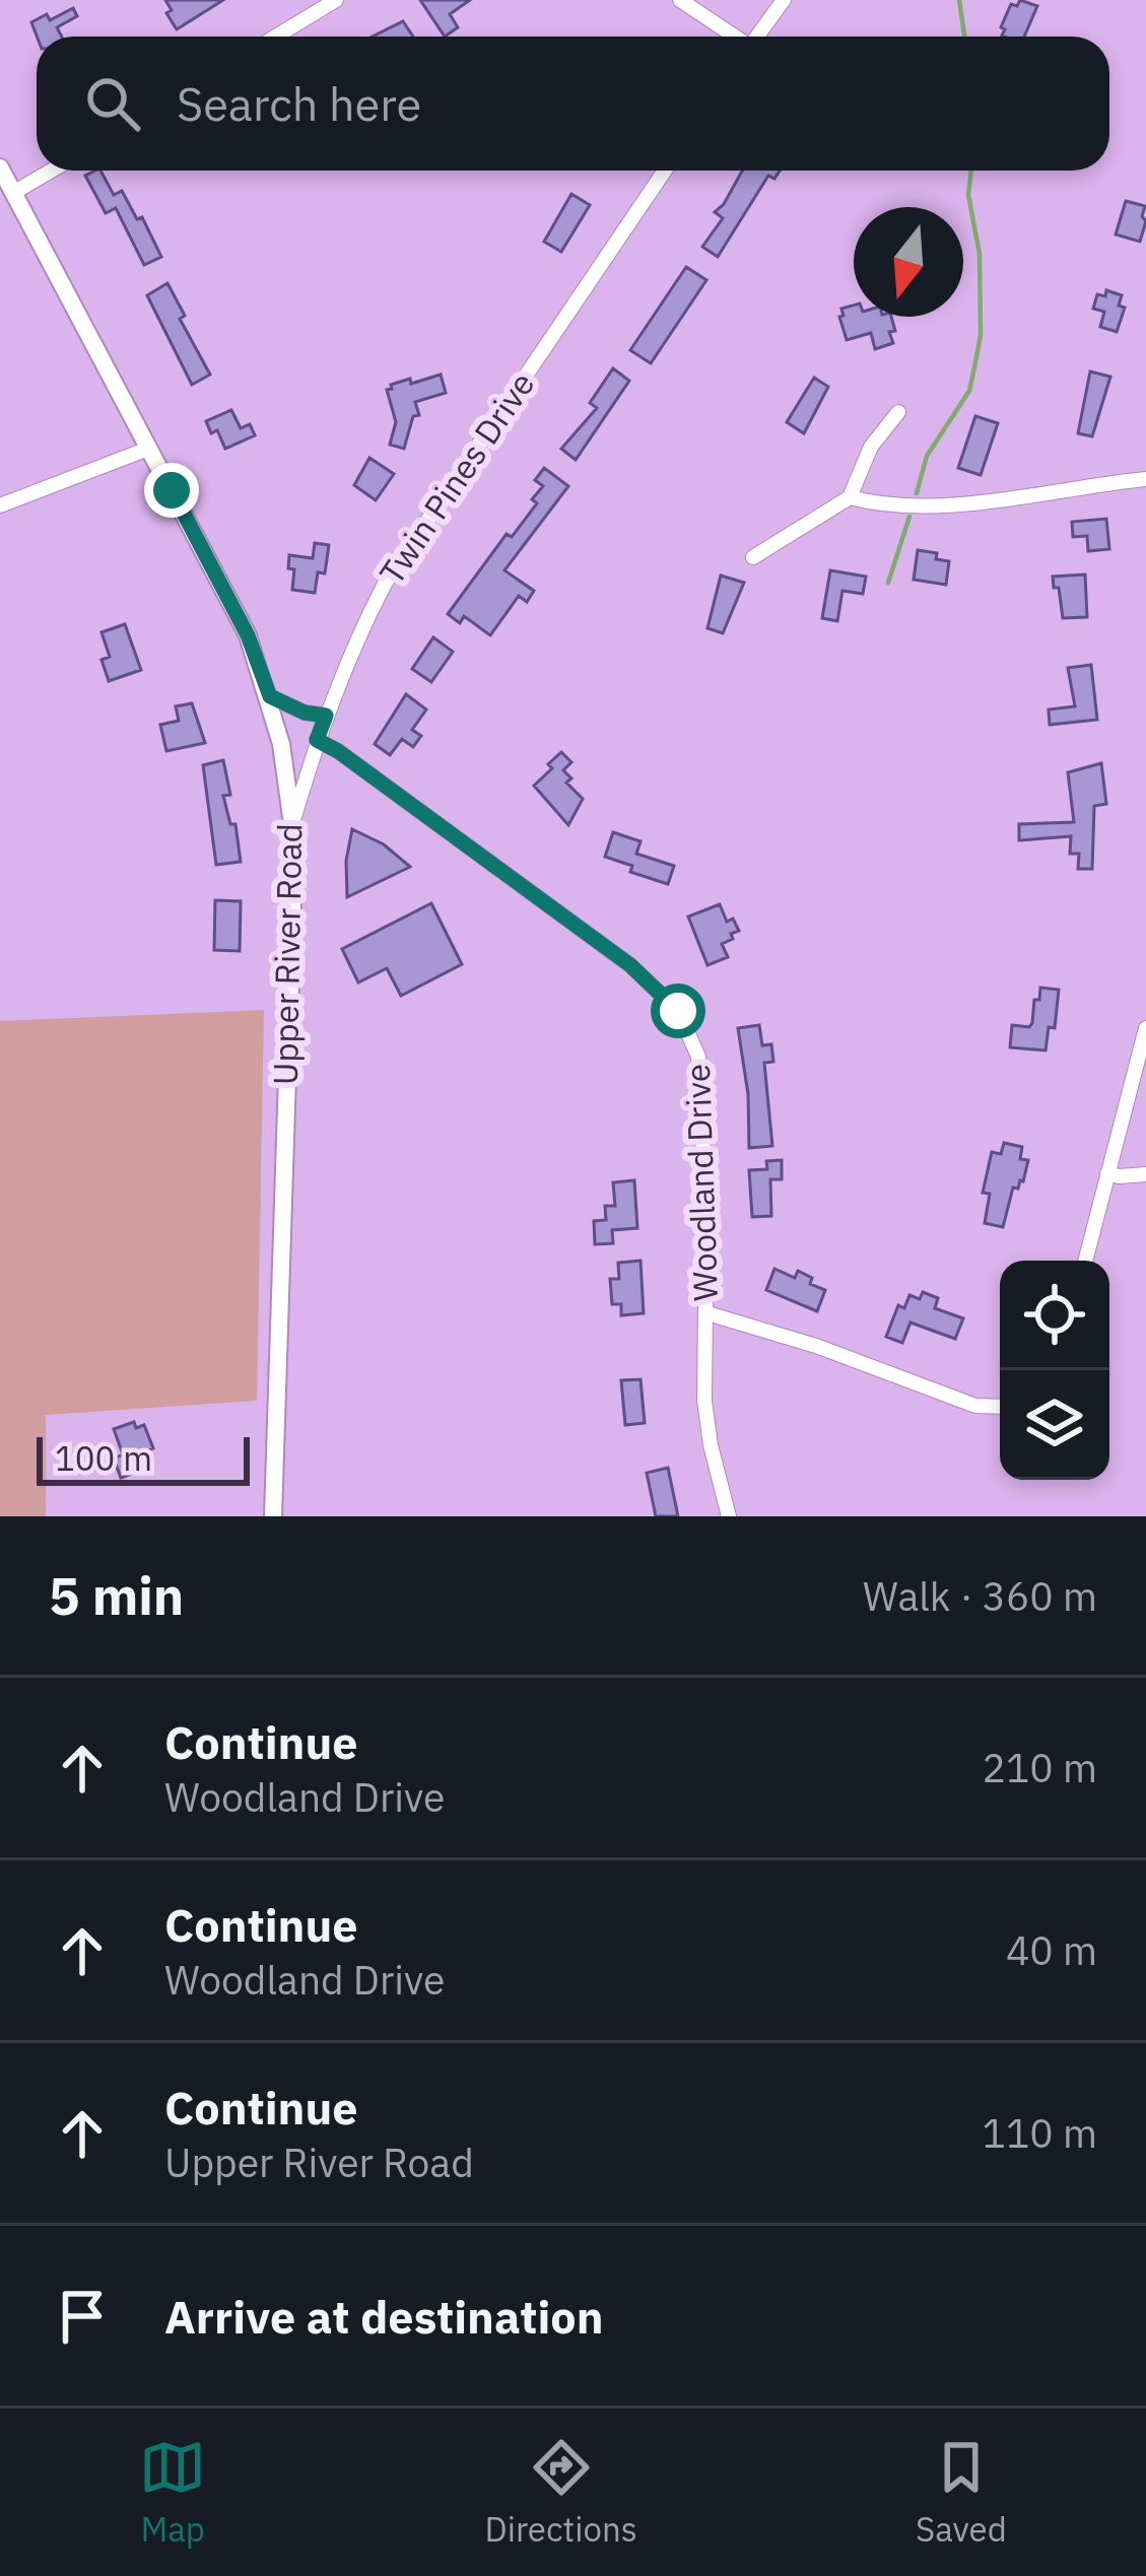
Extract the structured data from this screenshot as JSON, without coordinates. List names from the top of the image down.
{
  "streets": {
    "street": ["Twin Pines Drive", "Upper River Road", "Woodland Drive"]
  },
  "crossings": [
    ["Twin Pines Drive", "Upper River Road"],
    ["Twin Pines Drive", "Woodland Drive"]
  ],
  "scale_bar": "100 m",
  "north": "bottom",
  "page": {
    "search": "Search here",
    "scale": "100 m",
    "heading": ["5 min", "Walk · 360 m"],
    "list": [
      ["Continue", "Woodland Drive", "210 m"],
      ["Continue", "Woodland Drive", "40 m"],
      ["Continue", "Upper River Road", "110 m"],
      "Arrive at destination"
    ],
    "nav": ["Map", "Directions", "Saved"]
  }
}
